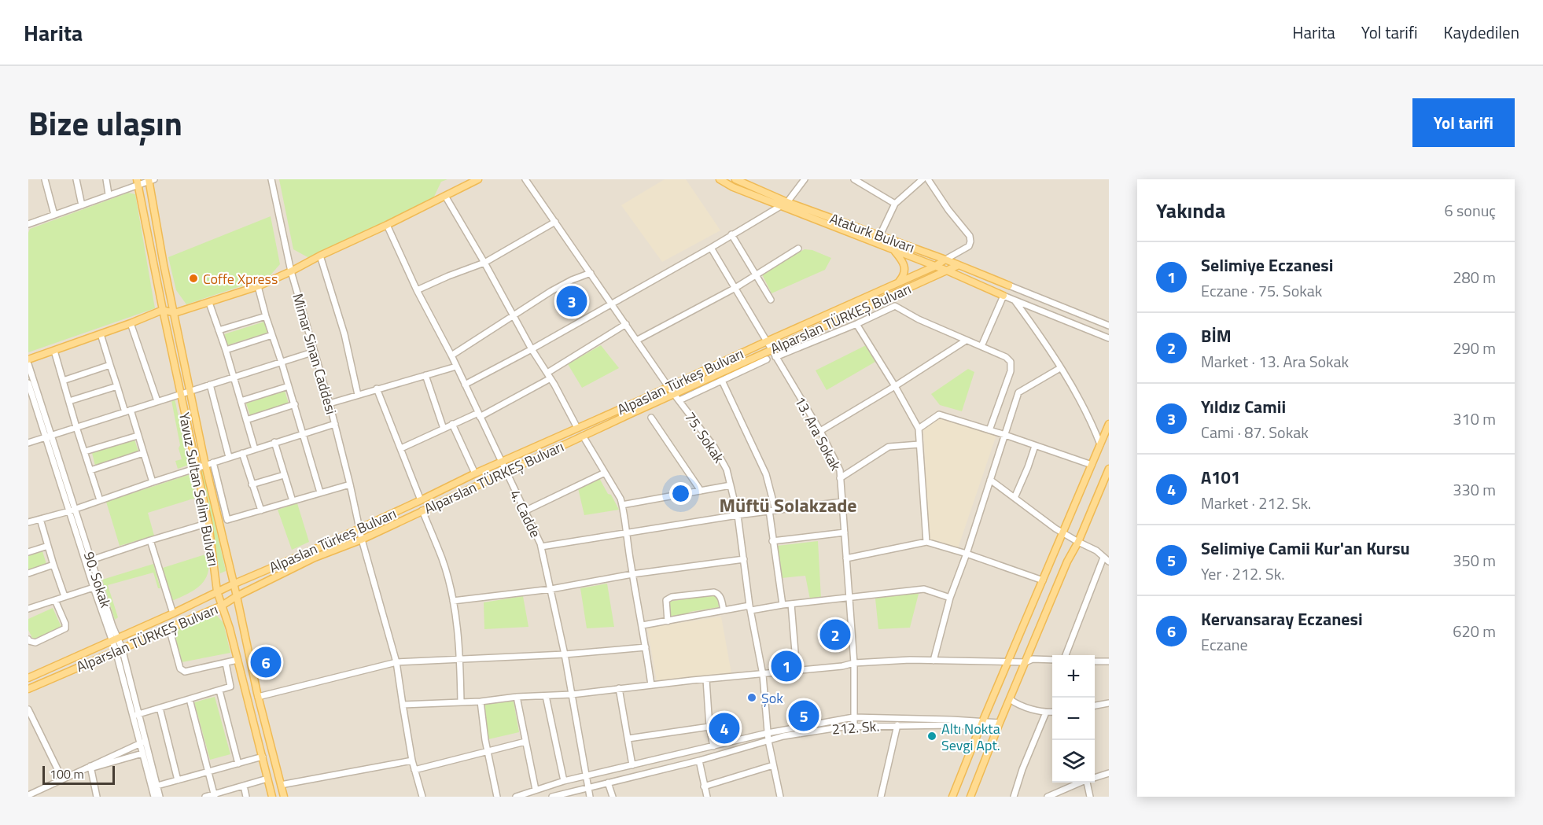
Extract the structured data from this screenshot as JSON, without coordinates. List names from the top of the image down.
{
  "streets": {
    "main road": [
      "Ataturk Bulvarı",
      "Alparslan TÜRKEŞ Bulvarı",
      "Alpaslan Türkeş Bulvarı",
      "Yavuz Sultan Selim Bulvarı"
    ],
    "street": [
      "Mimar Sinan Caddesi",
      "13. Ara Sokak",
      "75. Sokak",
      "4. Cadde",
      "90. Sokak",
      "212. Sk."
    ]
  },
  "crossings": [
    ["Ataturk Bulvarı", "Alparslan TÜRKEŞ Bulvarı"],
    ["Ataturk Bulvarı", "Alpaslan Türkeş Bulvarı"],
    ["Alparslan TÜRKEŞ Bulvarı", "Mimar Sinan Caddesi"],
    ["Alparslan TÜRKEŞ Bulvarı", "13. Ara Sokak"],
    ["Alparslan TÜRKEŞ Bulvarı", "75. Sokak"],
    ["Alparslan TÜRKEŞ Bulvarı", "Yavuz Sultan Selim Bulvarı"],
    ["Alparslan TÜRKEŞ Bulvarı", "4. Cadde"],
    ["Alparslan TÜRKEŞ Bulvarı", "90. Sokak"],
    ["Mimar Sinan Caddesi", "Alpaslan Türkeş Bulvarı"],
    ["Alpaslan Türkeş Bulvarı", "13. Ara Sokak"],
    ["Alpaslan Türkeş Bulvarı", "75. Sokak"],
    ["Alpaslan Türkeş Bulvarı", "Yavuz Sultan Selim Bulvarı"],
    ["Alpaslan Türkeş Bulvarı", "4. Cadde"],
    ["Alpaslan Türkeş Bulvarı", "90. Sokak"],
    ["13. Ara Sokak", "212. Sk."],
    ["75. Sokak", "212. Sk."],
    ["4. Cadde", "212. Sk."]
  ],
  "districts": ["Müftü Solakzade"],
  "places": ["Coffe Xpress", "Şok", "Altı Nokta Sevgi Apt."],
  "scale_bar": "100 m",
  "page": {
    "header": "Harita",
    "nav": ["Harita", "Yol tarifi", "Kaydedilen"],
    "title": "Bize ulaşın",
    "buttons": "Yol tarifi",
    "heading": ["Yakında", "6 sonuç"],
    "list": [
      {
        "mark": "1",
        "name": "Selimiye Eczanesi",
        "note": "Eczane · 75. Sokak",
        "value": "280 m"
      },
      {
        "mark": "2",
        "name": "BİM",
        "note": "Market · 13. Ara Sokak",
        "value": "290 m"
      },
      {
        "mark": "3",
        "name": "Yıldız Camii",
        "note": "Cami · 87. Sokak",
        "value": "310 m"
      },
      {
        "mark": "4",
        "name": "A101",
        "note": "Market · 212. Sk.",
        "value": "330 m"
      },
      {
        "mark": "5",
        "name": "Selimiye Camii Kur'an Kursu",
        "note": "Yer · 212. Sk.",
        "value": "350 m"
      },
      {
        "mark": "6",
        "name": "Kervansaray Eczanesi",
        "note": "Eczane",
        "value": "620 m"
      }
    ],
    "pins": [
      "3",
      "2",
      "6",
      "1",
      "5",
      "4"
    ],
    "map_buttons": ["+", "−"],
    "scale": "100 m"
  }
}
